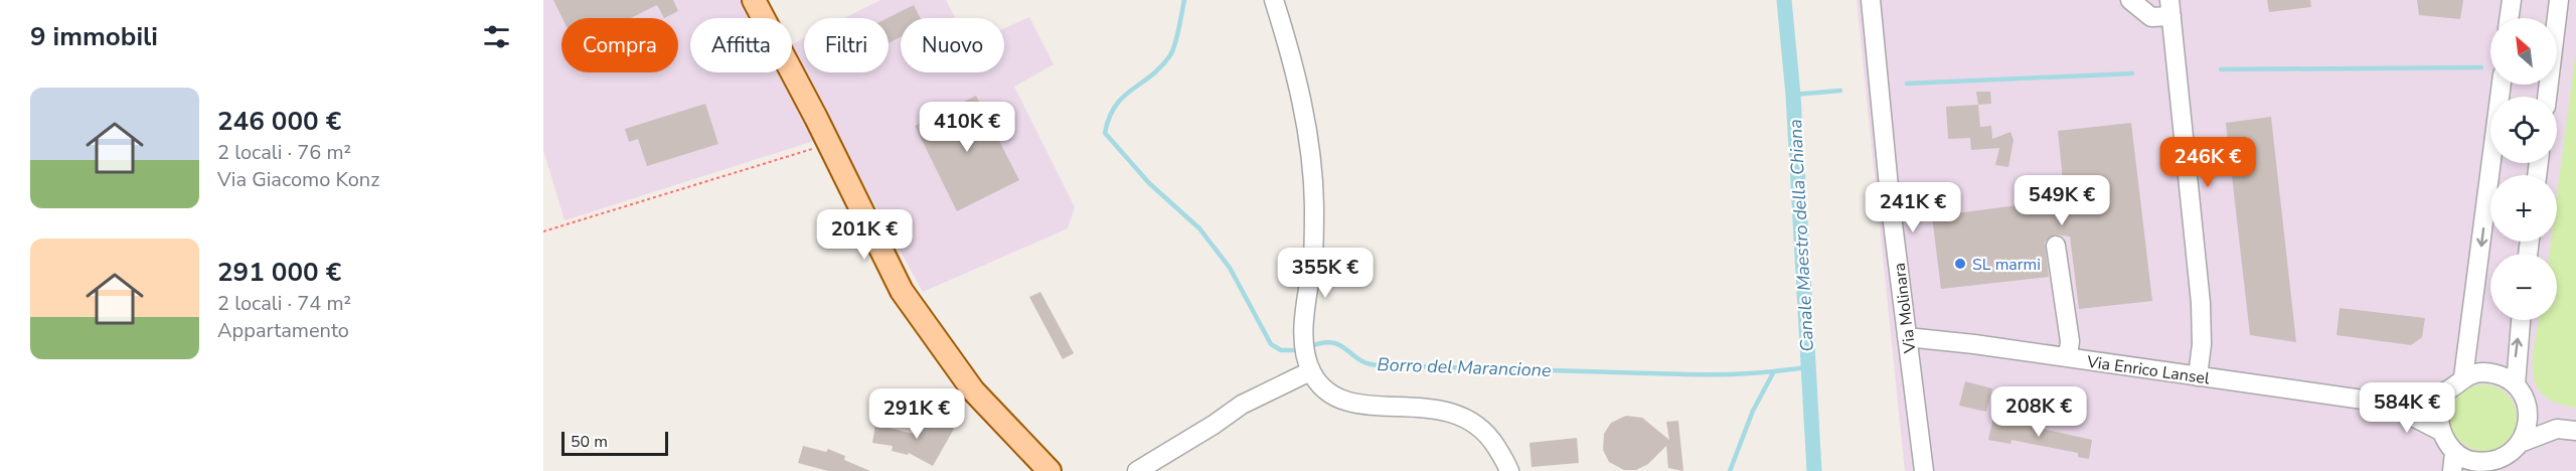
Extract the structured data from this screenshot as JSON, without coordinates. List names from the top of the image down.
{
  "streets": {
    "street": ["Via Molinara", "Via Enrico Lansel"]
  },
  "crossings": [
    ["Via Molinara", "Via Enrico Lansel"]
  ],
  "water": ["Canale Maestro della Chiana", "Borro del Marancione"],
  "places": ["SL marmi"],
  "scale_bar": "50 m",
  "north": "top left",
  "page": {
    "heading": "9 immobili",
    "map_buttons": ["+", "−"],
    "chip": [
      "Compra",
      "Affitta",
      "Filtri",
      "Nuovo"
    ],
    "list": [
      {
        "name": "246 000 €",
        "note": "2 locali · 76 m² · Via Giacomo Konz"
      },
      {
        "name": "291 000 €",
        "note": "2 locali · 74 m² · Appartamento"
      }
    ],
    "price": [
      "410K €",
      "246K €",
      "549K €",
      "241K €",
      "201K €",
      "355K €",
      "584K €",
      "208K €",
      "291K €"
    ],
    "scale": "50 m"
  }
}
